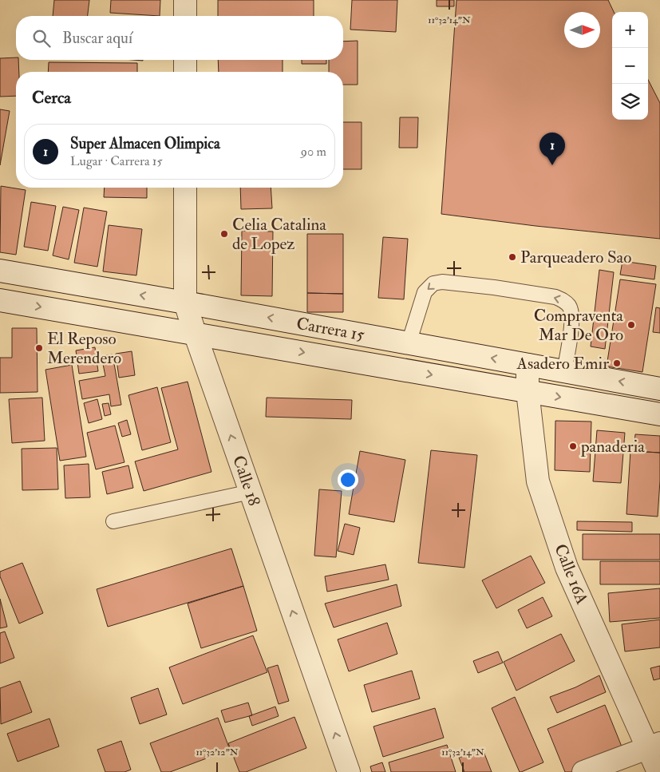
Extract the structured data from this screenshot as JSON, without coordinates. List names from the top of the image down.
{
  "streets": {
    "street": ["Carrera 15", "Calle 18", "Calle 16A"]
  },
  "crossings": [
    ["Carrera 15", "Calle 18"],
    ["Carrera 15", "Calle 16A"]
  ],
  "one_way": ["Calle 18"],
  "places": [
    "Celia Catalina de Lopez",
    "Parqueadero Sao",
    "Compraventa Mar De Oro",
    "El Reposo Merendero",
    "Asadero Emir",
    "panaderia"
  ],
  "north": "right",
  "page": {
    "map_buttons": ["+", "−"],
    "search": "Buscar aquí",
    "heading": "Cerca",
    "list": [
      {
        "mark": "1",
        "name": "Super Almacen Olimpica",
        "note": "Lugar · Carrera 15",
        "value": "90 m"
      }
    ],
    "pins": "1"
  },
  "coordinates": ["11°32'14\"N", "11°32'12\"N"]
}
